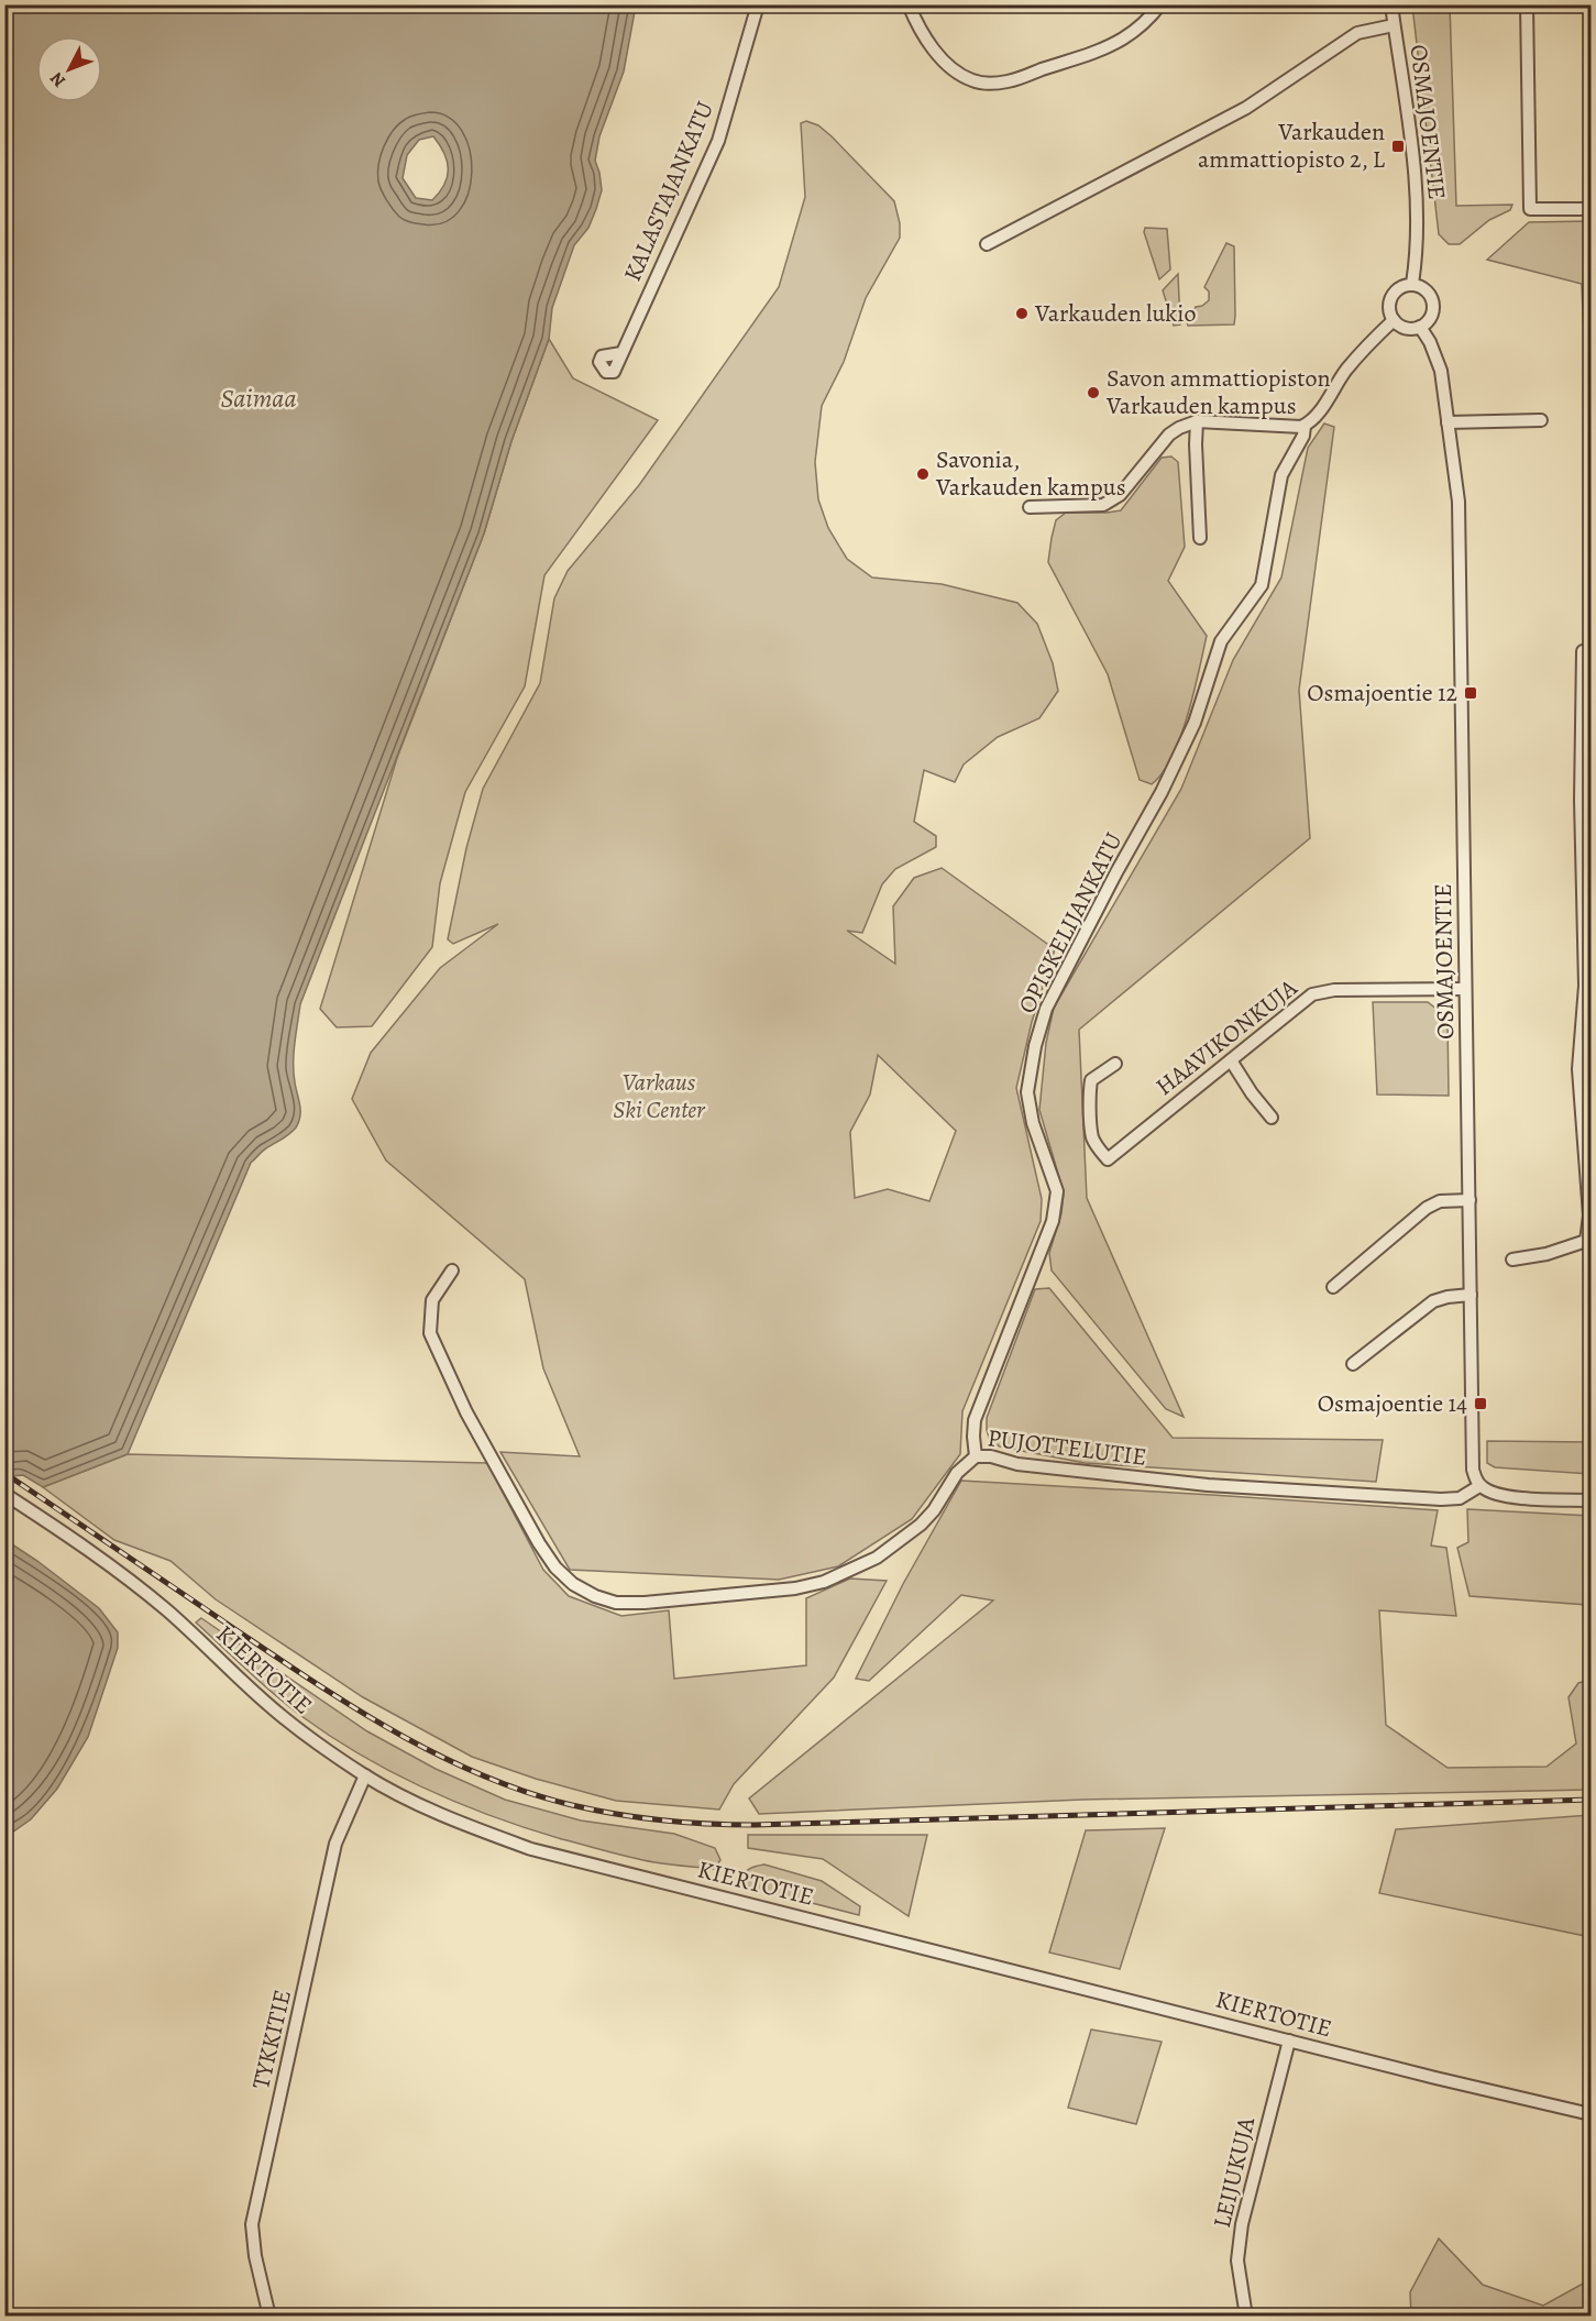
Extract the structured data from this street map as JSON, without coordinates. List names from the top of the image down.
{
  "streets": {
    "street": [
      "OSMAJOENTIE",
      "KALASTAJANKATU",
      "OPISKELIJANKATU",
      "HAAVIKONKUJA",
      "PUJOTTELUTIE",
      "KIERTOTIE",
      "TYKKITIE",
      "LEIJUKUJA"
    ]
  },
  "crossings": [
    ["OSMAJOENTIE", "OPISKELIJANKATU"],
    ["OSMAJOENTIE", "HAAVIKONKUJA"],
    ["OSMAJOENTIE", "PUJOTTELUTIE"],
    ["OPISKELIJANKATU", "PUJOTTELUTIE"],
    ["KIERTOTIE", "TYKKITIE"],
    ["KIERTOTIE", "LEIJUKUJA"]
  ],
  "water": ["Saimaa"],
  "parks": ["Varkaus Ski Center"],
  "places": {
    "transit": ["Varkauden ammattiopisto 2, L", "Osmajoentie 12", "Osmajoentie 14"],
    "other": ["Varkauden lukio", "Savon ammattiopiston Varkauden kampus", "Savonia, Varkauden kampus"]
  },
  "north": "bottom left"
}
